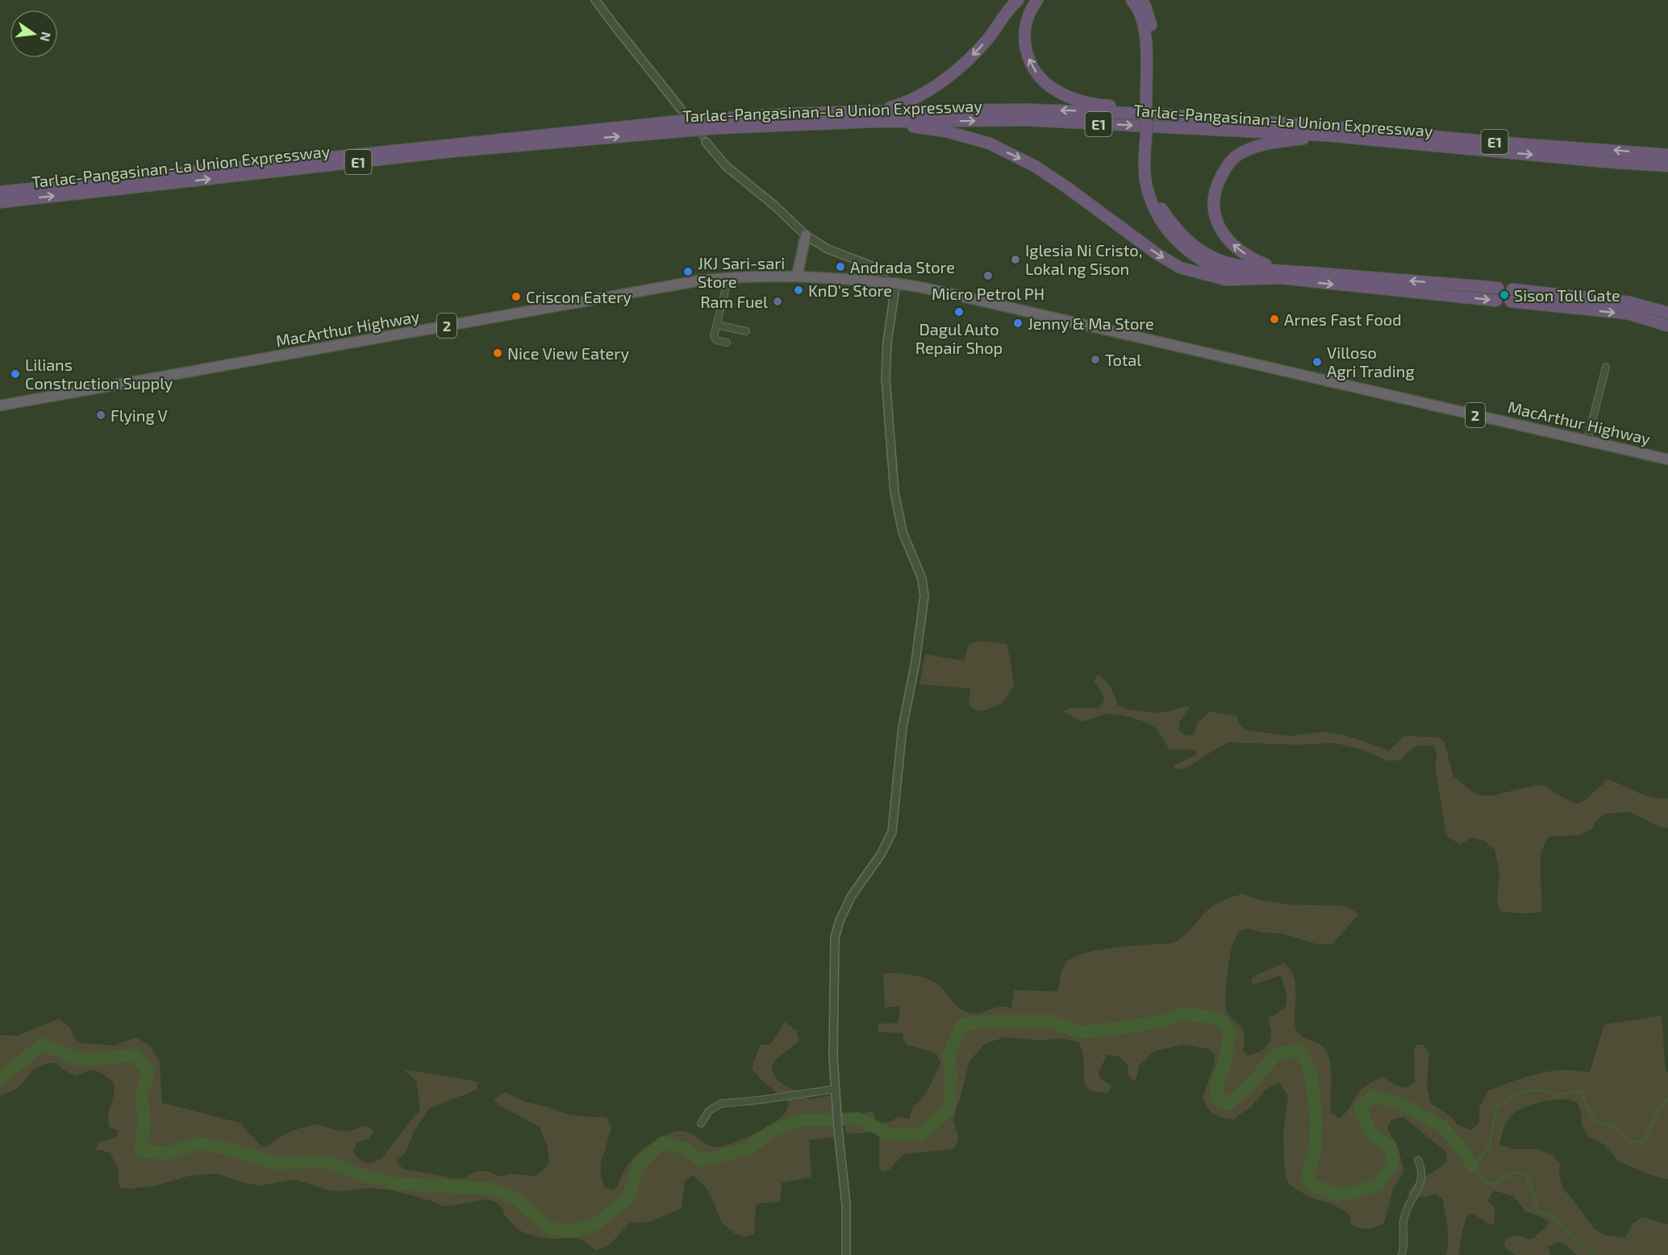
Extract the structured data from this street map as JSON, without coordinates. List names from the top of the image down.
{
  "streets": {
    "highway": [
      "Tarlac-Pangasinan-La Union Expressway",
      "E1",
      "2",
      "MacArthur Highway"
    ]
  },
  "places": [
    "Iglesia Ni Cristo, Lokal ng Sison",
    "Andrada Store",
    "JKJ Sari-sari Store",
    "Micro Petrol PH",
    "KnD's Store",
    "Sison Toll Gate",
    "Criscon Eatery",
    "Ram Fuel",
    "Dagul Auto Repair Shop",
    "Arnes Fast Food",
    "Jenny & Ma Store",
    "Nice View Eatery",
    "Total",
    "Villoso Agri Trading",
    "Lilians Construction Supply",
    "Flying V"
  ],
  "north": "right"
}
